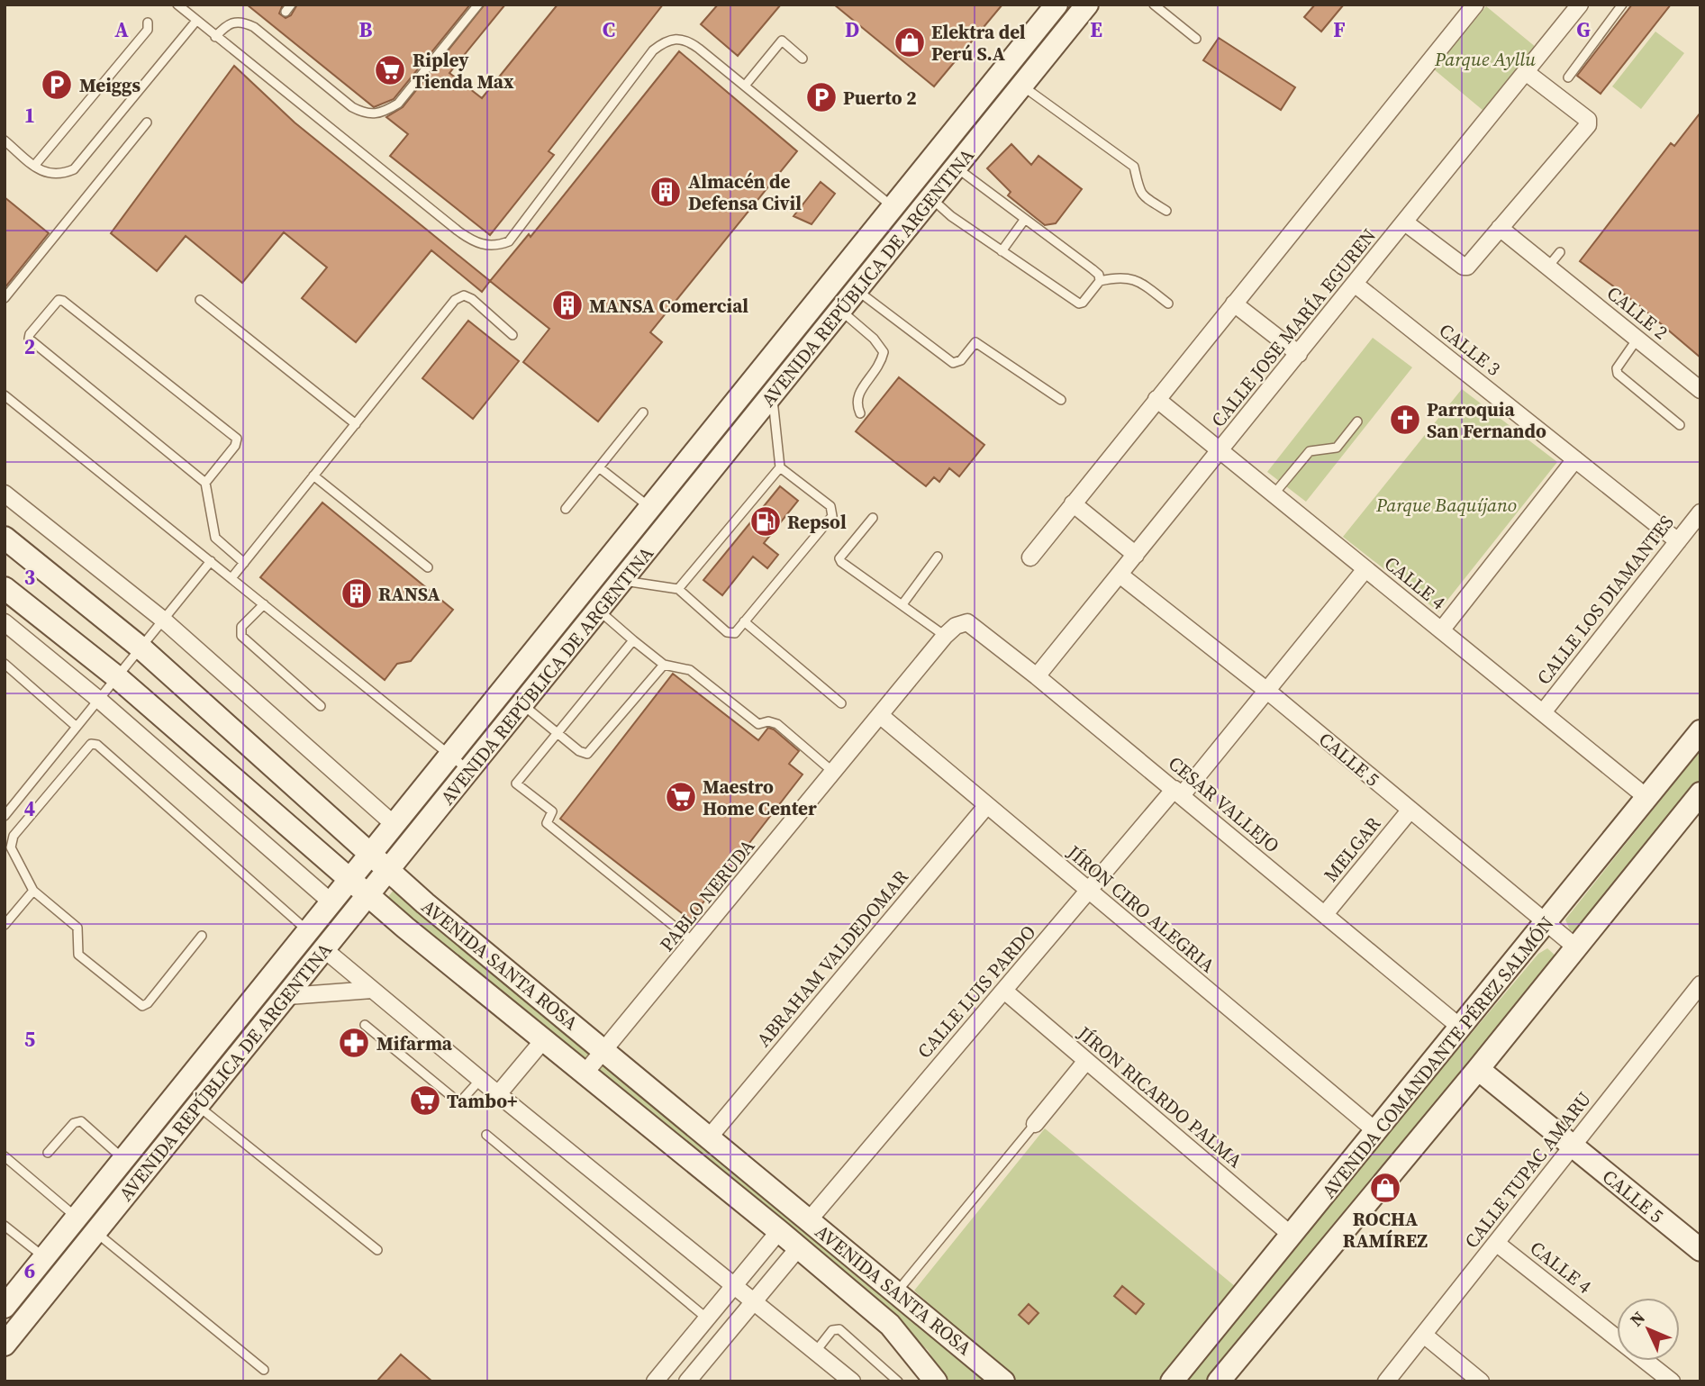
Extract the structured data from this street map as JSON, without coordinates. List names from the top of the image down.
{
  "streets": {
    "main road": [
      "AVENIDA REPÚBLICA DE ARGENTINA",
      "CALLE 5",
      "AVENIDA SANTA ROSA",
      "AVENIDA COMANDANTE PÉREZ SALMÓN"
    ],
    "street": [
      "CALLE 2",
      "CALLE JOSE MARÍA EGUREN",
      "CALLE 3",
      "CALLE 4",
      "CALLE LOS DIAMANTES",
      "CESAR VALLEJO",
      "MELGAR",
      "PABLO NERUDA",
      "JÍRON CIRO ALEGRIA",
      "ABRAHAM VALDEDOMAR",
      "CALLE LUIS PARDO",
      "JÍRON RICARDO PALMA",
      "CALLE TUPAC AMARU"
    ]
  },
  "crossings": [
    ["AVENIDA REPÚBLICA DE ARGENTINA", "AVENIDA SANTA ROSA"],
    ["CALLE JOSE MARÍA EGUREN", "CALLE 3"],
    ["CALLE JOSE MARÍA EGUREN", "CALLE 4"],
    ["CALLE JOSE MARÍA EGUREN", "CALLE 5"],
    ["CALLE JOSE MARÍA EGUREN", "CESAR VALLEJO"],
    ["CALLE 3", "CALLE LOS DIAMANTES"],
    ["CALLE 4", "CALLE LOS DIAMANTES"],
    ["CALLE 4", "CALLE LUIS PARDO"],
    ["CALLE 4", "AVENIDA COMANDANTE PÉREZ SALMÓN"],
    ["CALLE 4", "CALLE TUPAC AMARU"],
    ["CALLE 5", "MELGAR"],
    ["CALLE 5", "CALLE LUIS PARDO"],
    ["CALLE 5", "AVENIDA COMANDANTE PÉREZ SALMÓN"],
    ["CALLE 5", "CALLE TUPAC AMARU"],
    ["CESAR VALLEJO", "MELGAR"],
    ["CESAR VALLEJO", "PABLO NERUDA"],
    ["CESAR VALLEJO", "CALLE LUIS PARDO"],
    ["CESAR VALLEJO", "AVENIDA COMANDANTE PÉREZ SALMÓN"],
    ["PABLO NERUDA", "JÍRON CIRO ALEGRIA"],
    ["PABLO NERUDA", "AVENIDA SANTA ROSA"],
    ["JÍRON CIRO ALEGRIA", "ABRAHAM VALDEDOMAR"],
    ["JÍRON CIRO ALEGRIA", "CALLE LUIS PARDO"],
    ["JÍRON CIRO ALEGRIA", "AVENIDA COMANDANTE PÉREZ SALMÓN"],
    ["ABRAHAM VALDEDOMAR", "AVENIDA SANTA ROSA"],
    ["AVENIDA SANTA ROSA", "CALLE LUIS PARDO"],
    ["CALLE LUIS PARDO", "JÍRON RICARDO PALMA"],
    ["AVENIDA COMANDANTE PÉREZ SALMÓN", "JÍRON RICARDO PALMA"]
  ],
  "parks": ["Parque Ayllu", "Parque Baquíjano"],
  "places": {
    "shop": ["Elektra del Perú S.A", "ROCHA RAMÍREZ"],
    "supermarket": ["Ripley Tienda Max", "Maestro Home Center", "Tambo+"],
    "parking": ["Meiggs", "Puerto 2"],
    "building": ["Almacén de Defensa Civil", "MANSA Comercial", "RANSA"],
    "church": ["Parroquia San Fernando"],
    "fuel station": ["Repsol"],
    "pharmacy": ["Mifarma"]
  },
  "north": "top left",
  "grid": {
    "columns": [
      "A",
      "B",
      "C",
      "D",
      "E",
      "F",
      "G"
    ],
    "rows": [
      "1",
      "2",
      "3",
      "4",
      "5",
      "6"
    ]
  }
}
